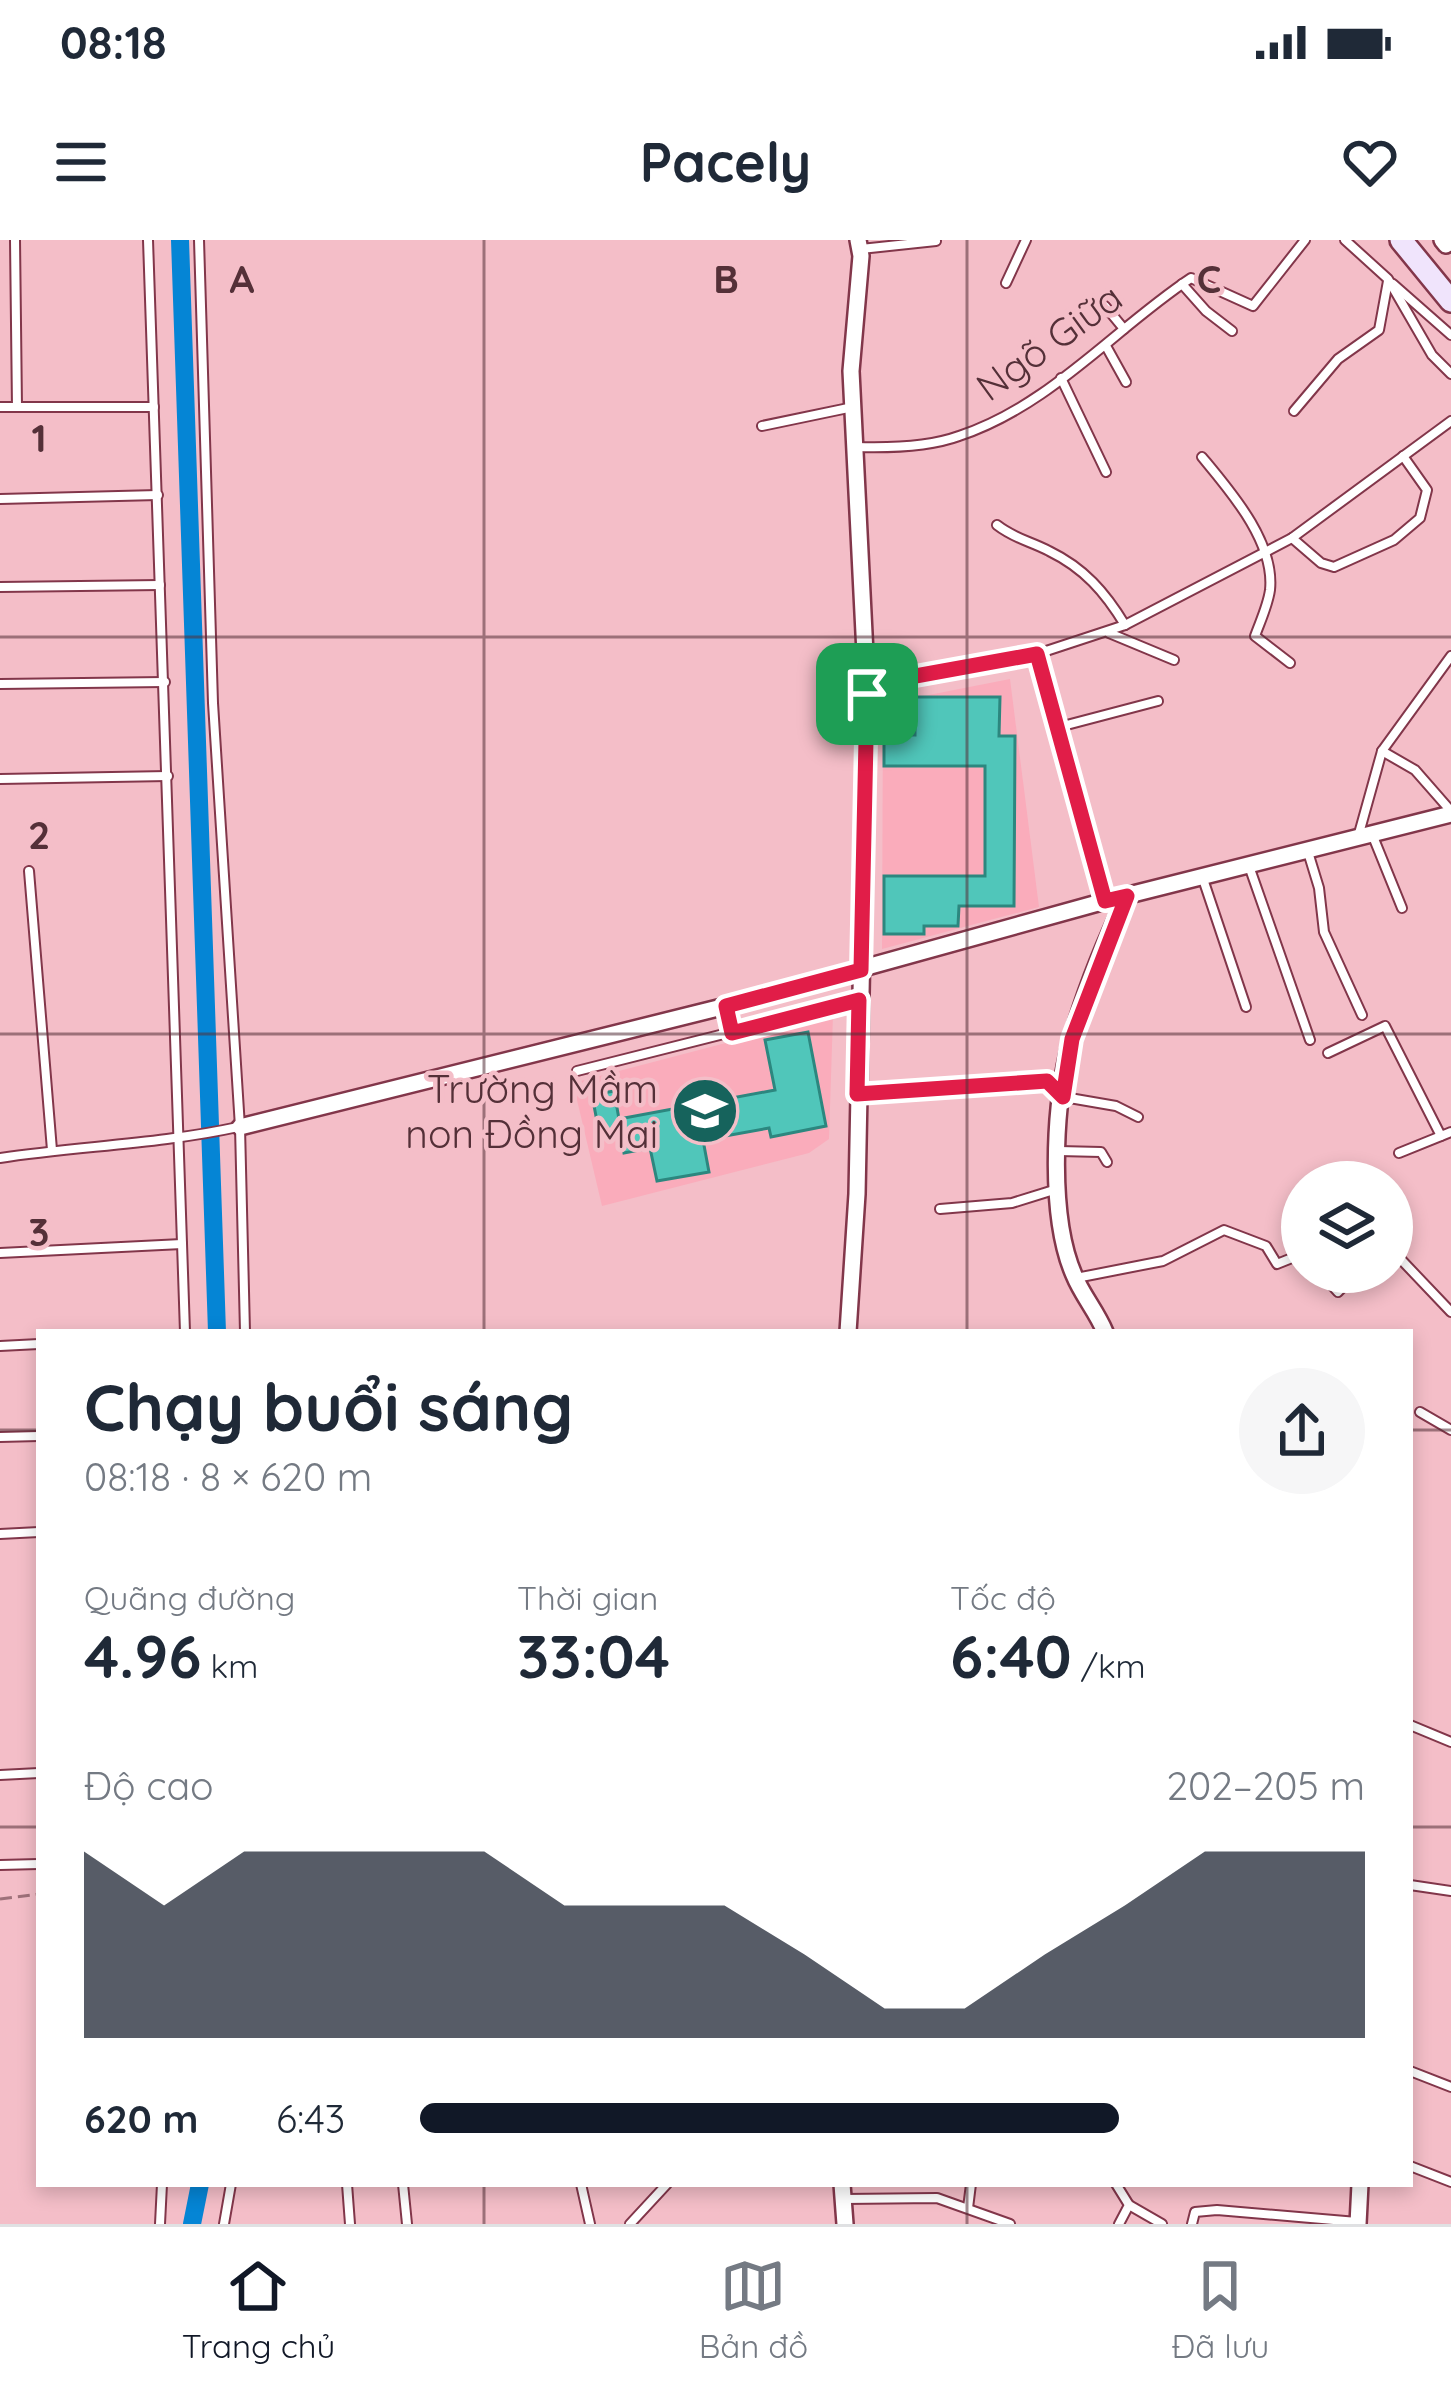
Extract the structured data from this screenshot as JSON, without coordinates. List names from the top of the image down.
{
  "streets": {
    "lane": ["Ngõ Giữa"]
  },
  "places": {
    "school or university": ["Trường Mầm non Đồng Mai"]
  },
  "page": {
    "status": "08:18",
    "header": "Pacely",
    "heading": ["Chạy buổi sáng", "08:18 · 8 × 620 m"],
    "stats": [
      ["Quãng đường", "4.96 km"],
      ["Thời gian", "33:04"],
      ["Tốc độ", "6:40 /km"]
    ],
    "chart": ["Độ cao", "202–205 m"],
    "list": [
      {
        "name": "620 m",
        "note": "6:43"
      }
    ],
    "tabs": ["Trang chủ", "Bản đồ", "Đã lưu"]
  },
  "grid": {
    "columns": ["A", "B", "C"],
    "rows": ["1", "2", "3"]
  }
}
